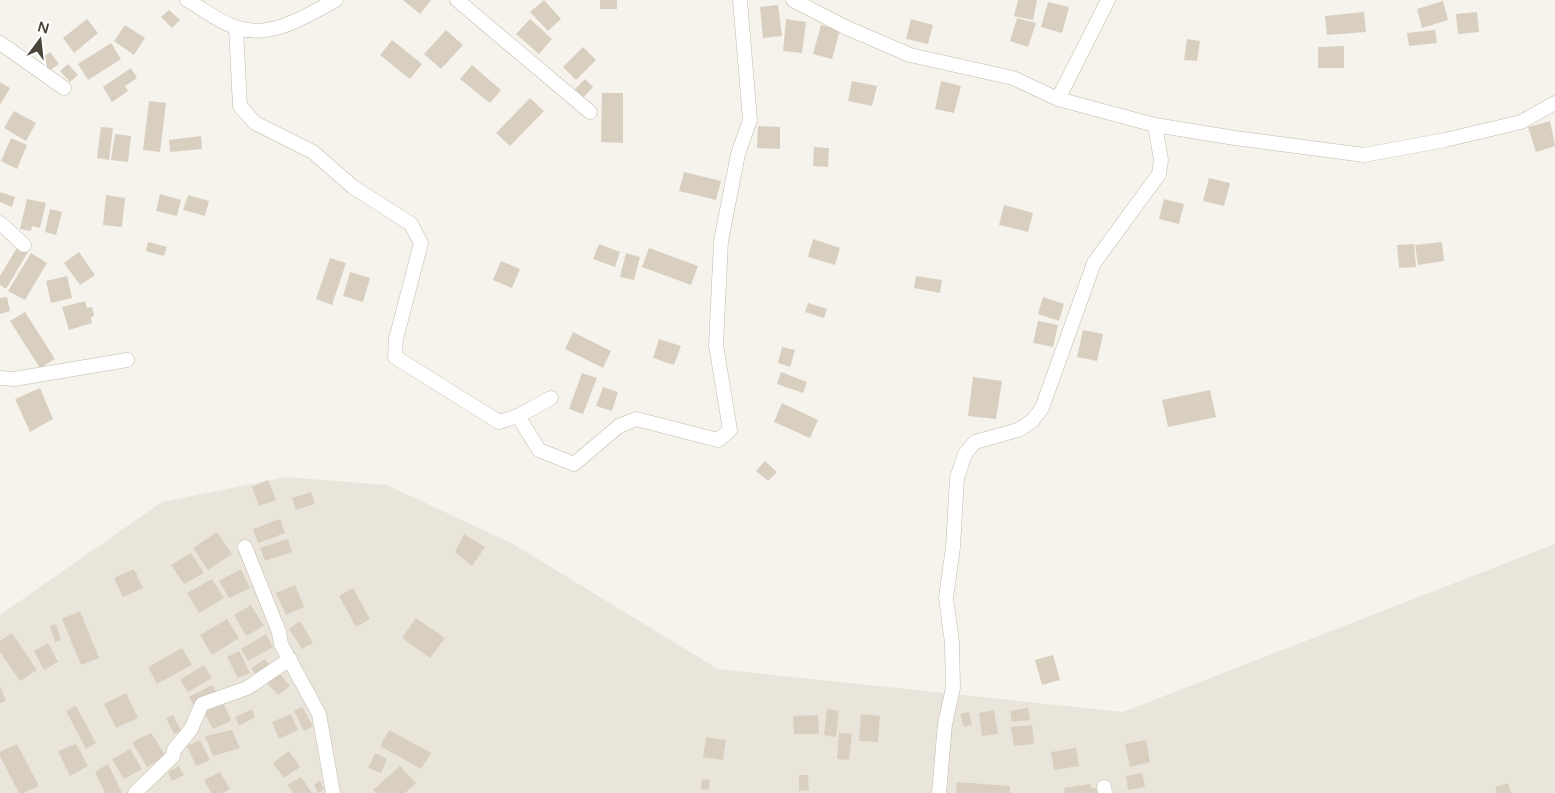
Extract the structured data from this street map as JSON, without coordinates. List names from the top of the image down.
{
  "north": "top"
}
